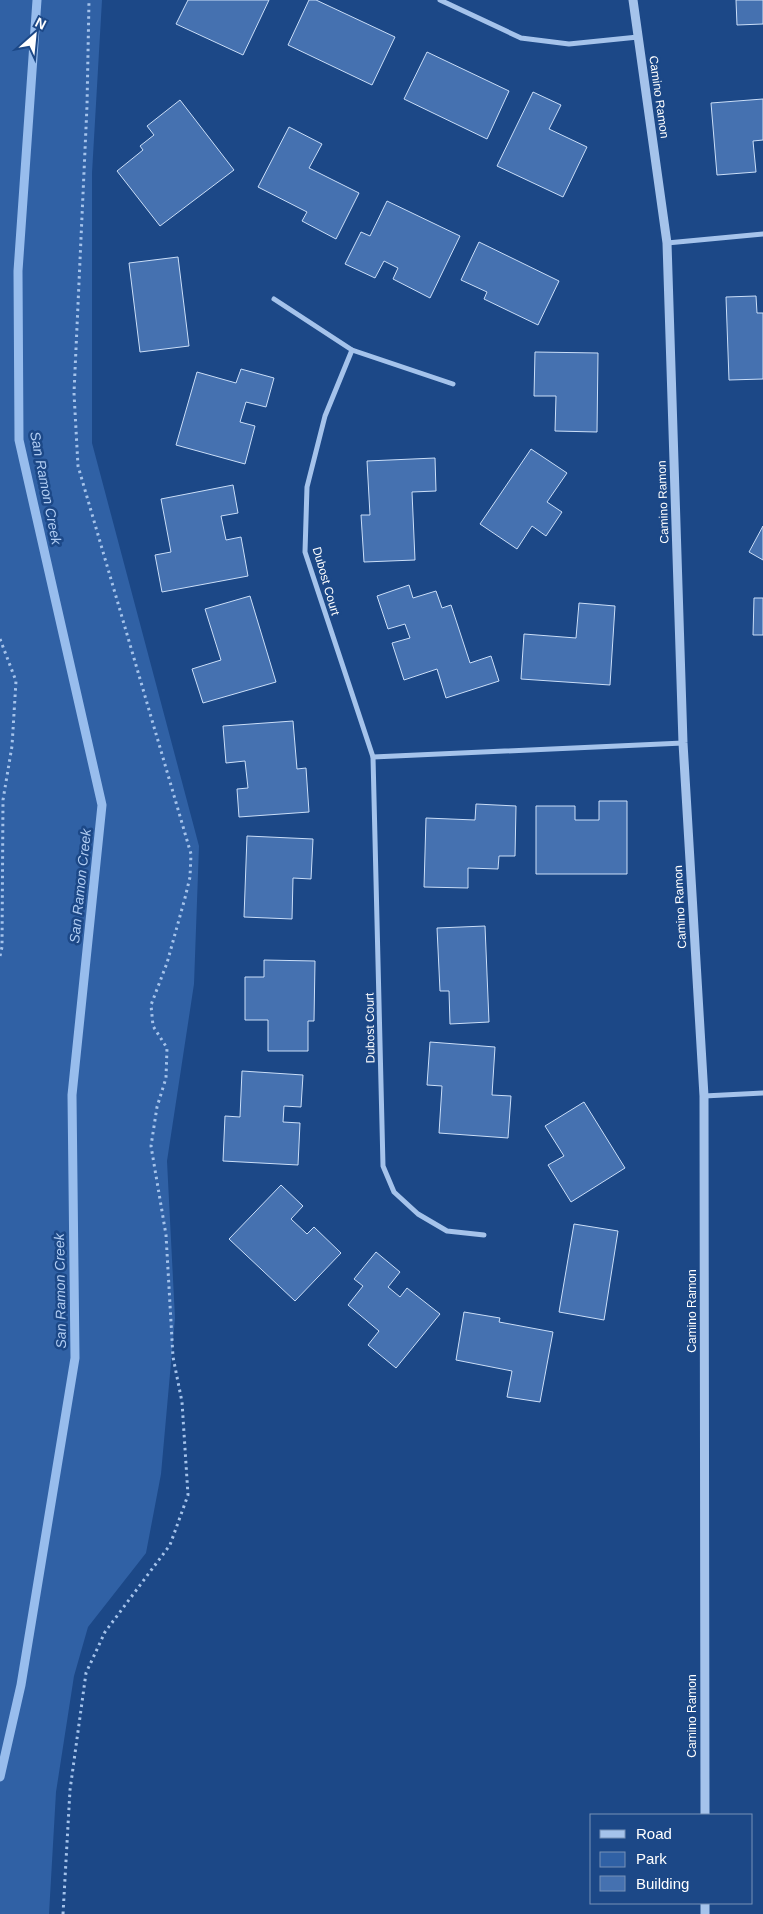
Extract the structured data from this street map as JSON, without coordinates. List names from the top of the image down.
{
  "streets": {
    "street": ["Camino Ramon", "Dubost Court"]
  },
  "water": ["San Ramon Creek"],
  "legend": ["Road", "Park", "Building"],
  "north": "top right"
}
